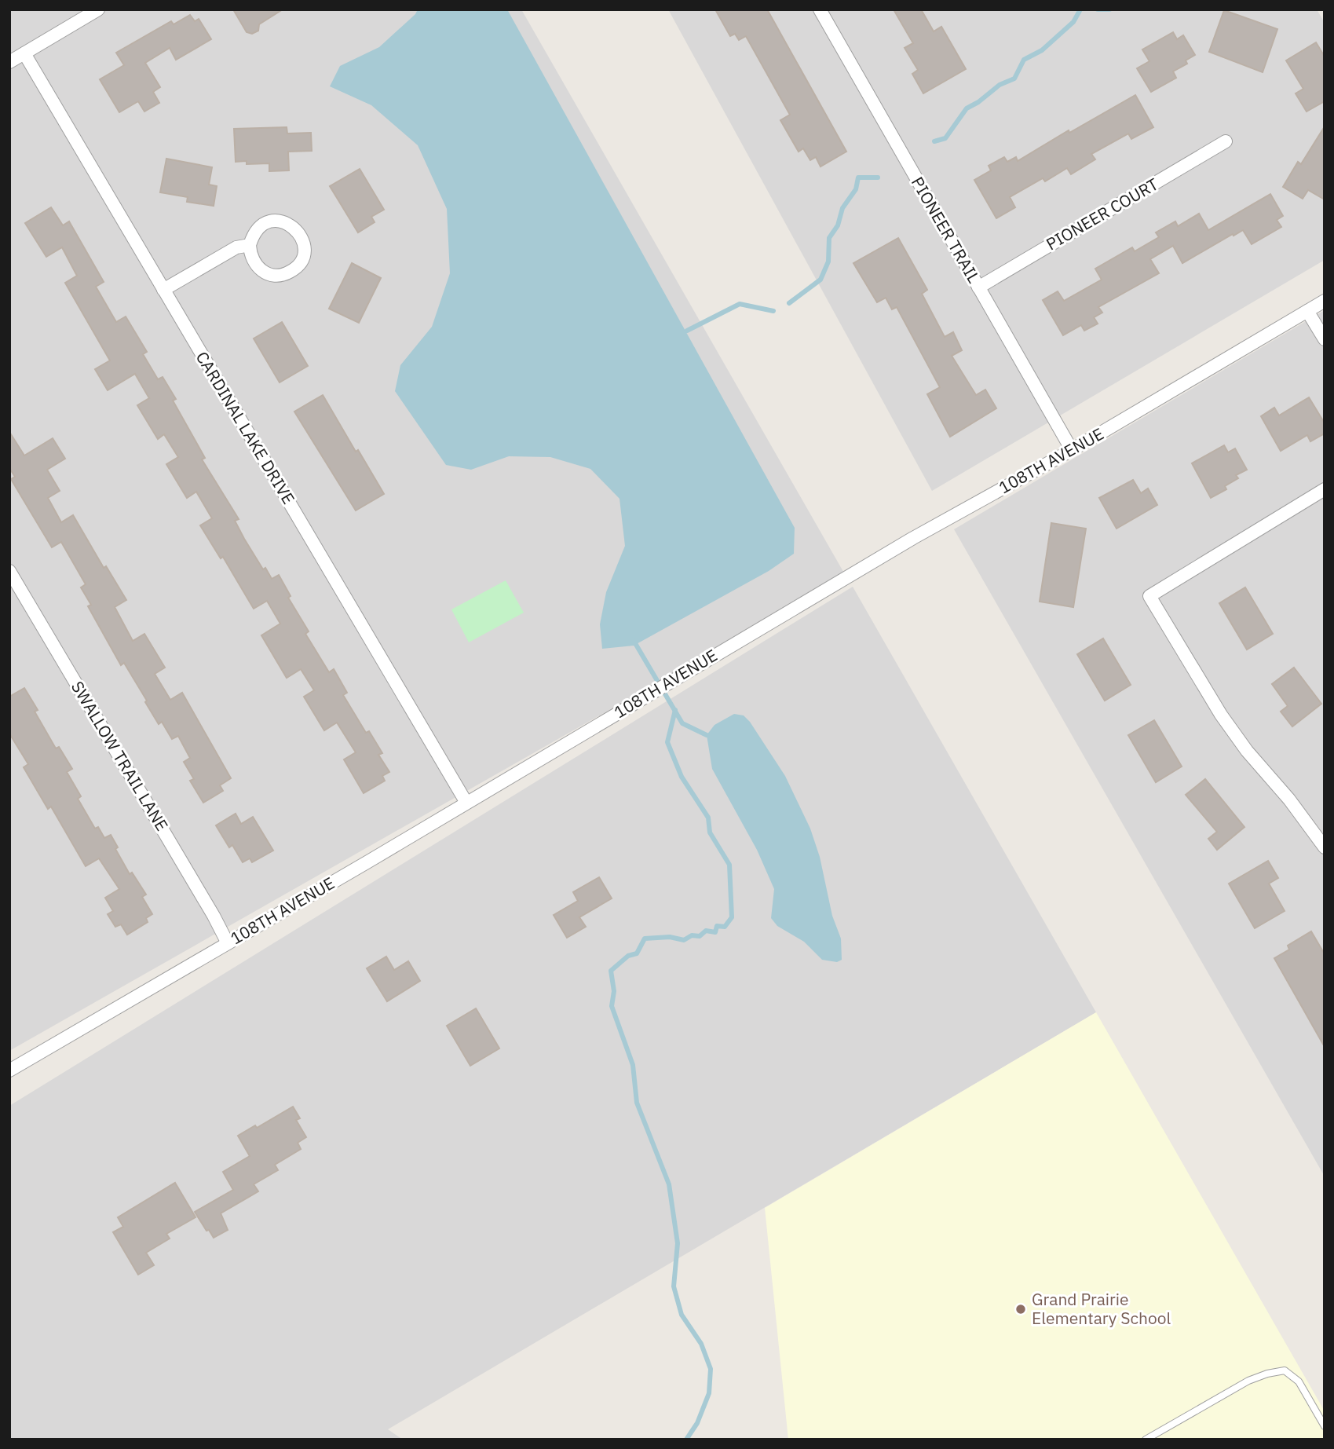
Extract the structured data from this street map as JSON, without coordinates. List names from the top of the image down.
{
  "streets": {
    "street": [
      "PIONEER COURT",
      "PIONEER TRAIL",
      "CARDINAL LAKE DRIVE",
      "108TH AVENUE",
      "SWALLOW TRAIL LANE"
    ]
  },
  "crossings": [
    ["PIONEER COURT", "PIONEER TRAIL"],
    ["PIONEER TRAIL", "108TH AVENUE"],
    ["CARDINAL LAKE DRIVE", "108TH AVENUE"],
    ["108TH AVENUE", "SWALLOW TRAIL LANE"]
  ],
  "places": ["Grand Prairie Elementary School"]
}
